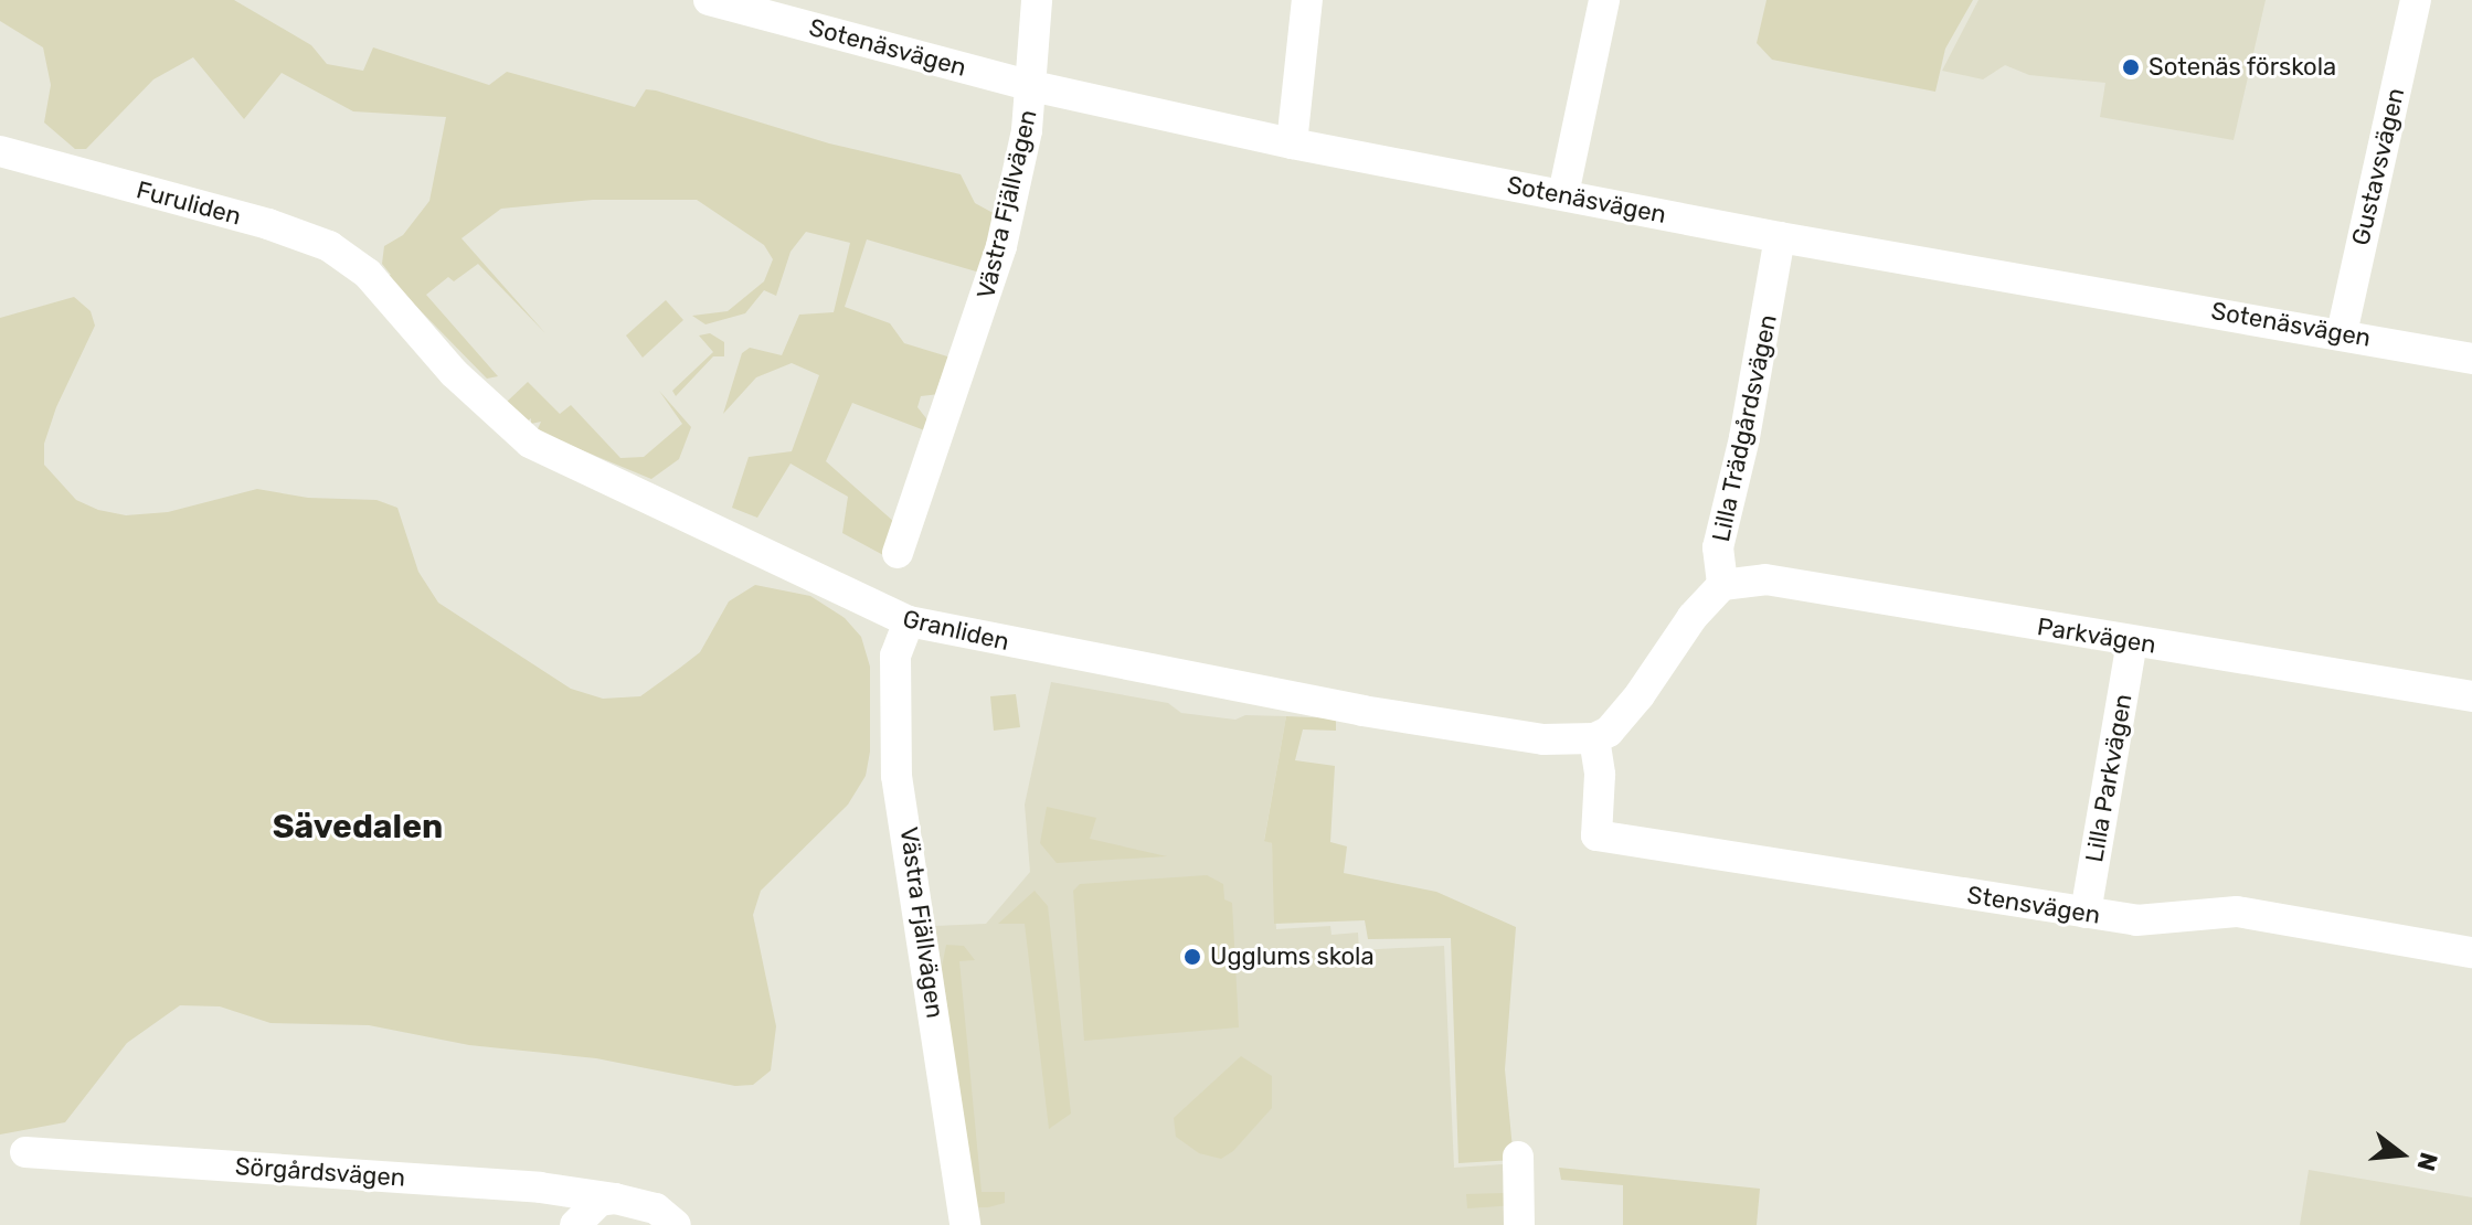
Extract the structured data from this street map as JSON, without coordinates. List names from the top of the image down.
{
  "streets": {
    "street": [
      "Sotenäsvägen",
      "Gustavsvägen",
      "Furuliden",
      "Västra Fjällvägen",
      "Lilla Trädgårdsvägen",
      "Granliden",
      "Parkvägen",
      "Lilla Parkvägen",
      "Stensvägen",
      "Sörgårdsvägen"
    ]
  },
  "crossings": [
    ["Sotenäsvägen", "Gustavsvägen"],
    ["Sotenäsvägen", "Västra Fjällvägen"],
    ["Sotenäsvägen", "Lilla Trädgårdsvägen"],
    ["Furuliden", "Granliden"],
    ["Västra Fjällvägen", "Granliden"],
    ["Lilla Trädgårdsvägen", "Parkvägen"],
    ["Granliden", "Stensvägen"],
    ["Parkvägen", "Lilla Parkvägen"],
    ["Lilla Parkvägen", "Stensvägen"]
  ],
  "districts": ["Sävedalen"],
  "places": ["Sotenäs förskola", "Ugglums skola"],
  "north": "right"
}
